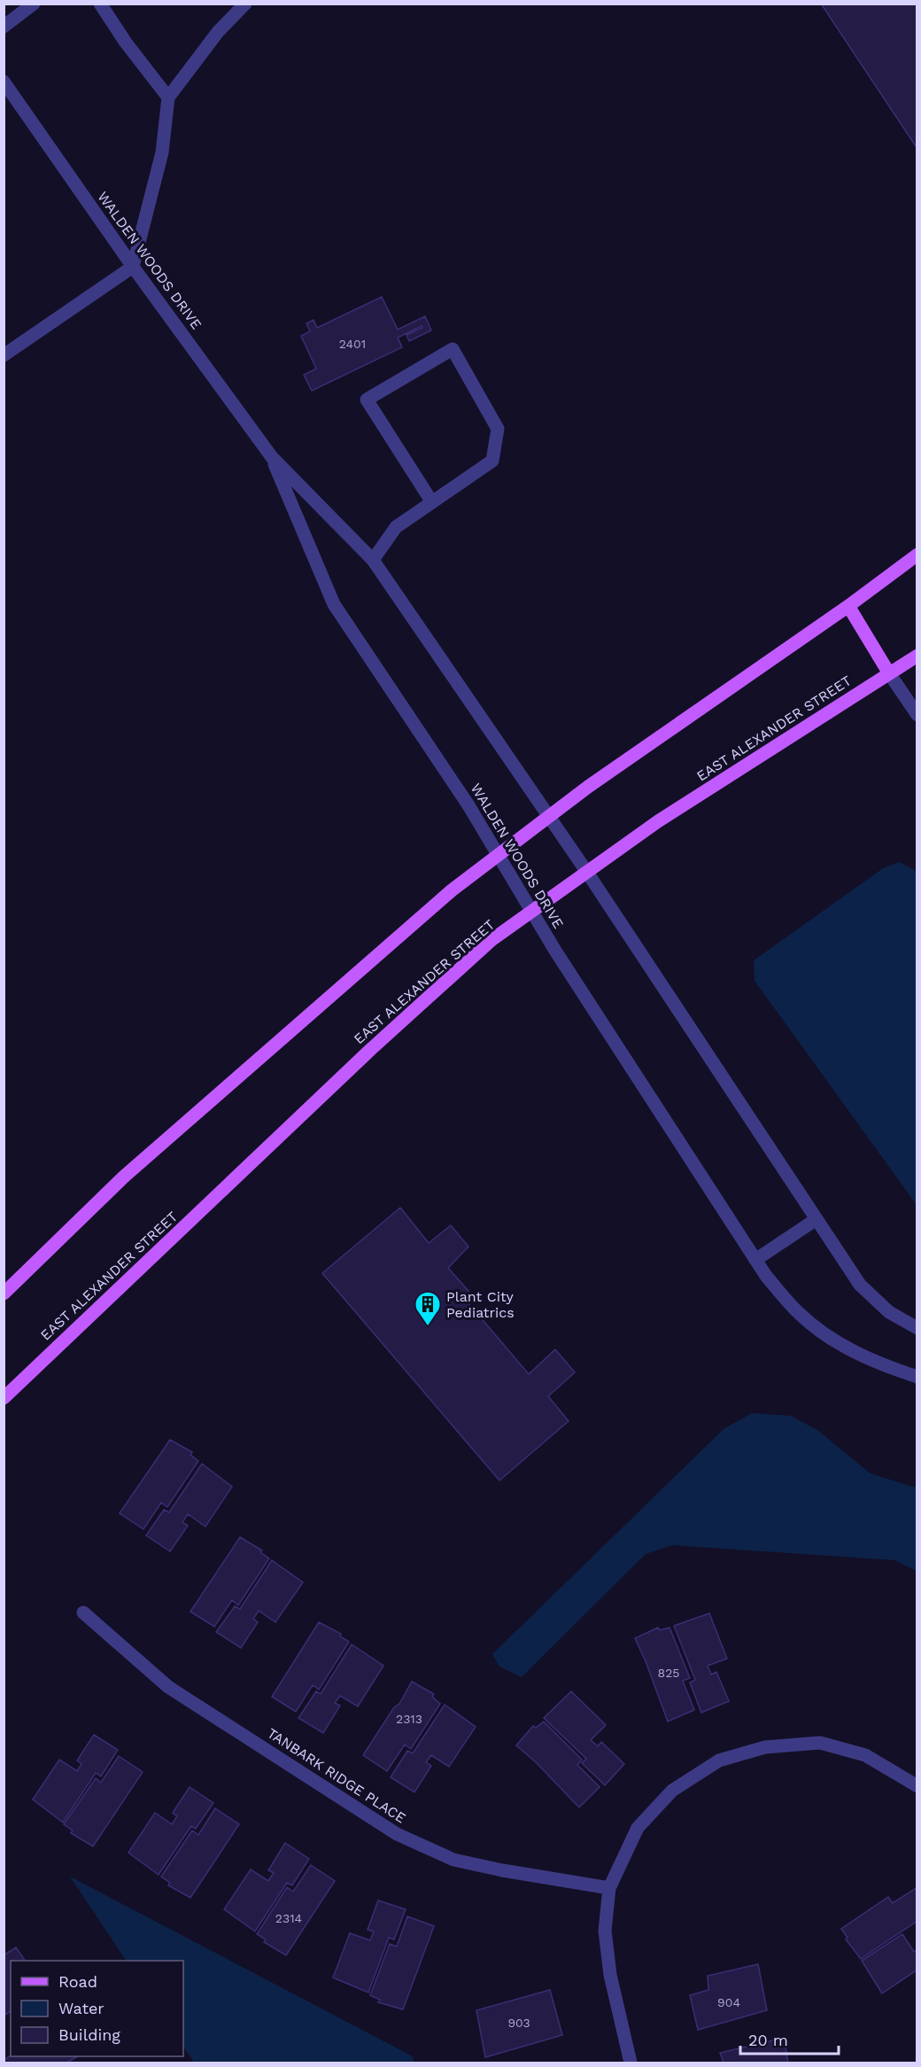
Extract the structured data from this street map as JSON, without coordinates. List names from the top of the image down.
{
  "streets": {
    "main road": ["EAST ALEXANDER STREET"],
    "street": ["WALDEN WOODS DRIVE", "TANBARK RIDGE PLACE"]
  },
  "crossings": [
    ["WALDEN WOODS DRIVE", "EAST ALEXANDER STREET"]
  ],
  "places": {
    "building": ["Plant City Pediatrics"]
  },
  "house_numbers": [
    "2401",
    "825",
    "2313",
    "2314",
    "904",
    "903"
  ],
  "legend": ["Road", "Water", "Building"],
  "scale_bar": "20 m"
}
